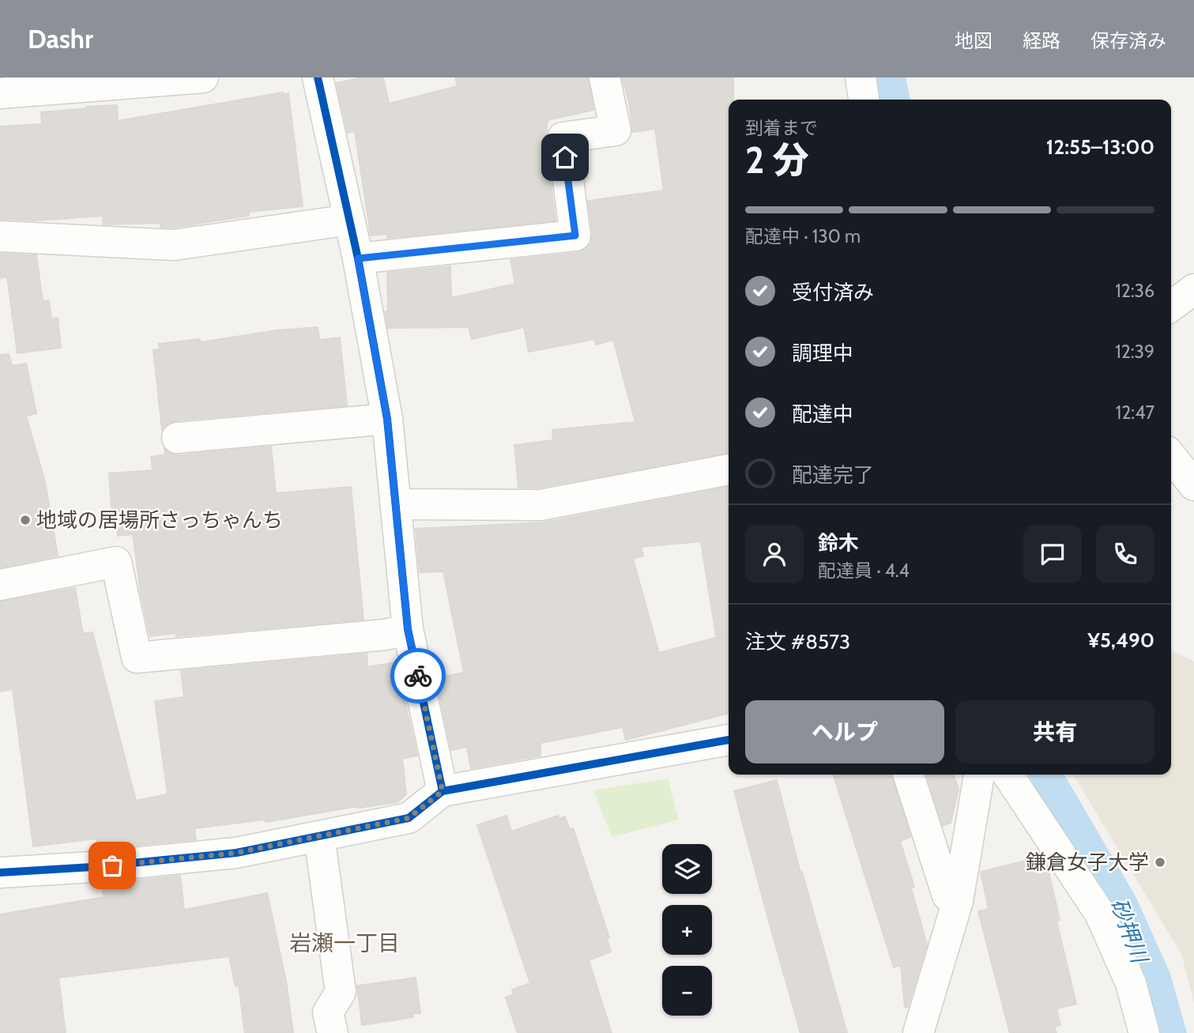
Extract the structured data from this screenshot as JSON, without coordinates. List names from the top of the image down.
{
  "districts": ["岩瀬一丁目"],
  "water": ["砂押川"],
  "places": ["地域の居場所さっちゃんち", "鎌倉女子大学"],
  "page": {
    "header": "Dashr",
    "nav": ["地図", "経路", "保存済み"],
    "heading": ["2 分", "到着まで", "12:55–13:00"],
    "panel": [
      "鈴木",
      "配達員 · 4.4",
      "注文 #8573",
      "¥5,490"
    ],
    "bar": "配達中 · 130 m",
    "list": [
      ["受付済み", "12:36"],
      ["調理中", "12:39"],
      ["配達中", "12:47"],
      "配達完了"
    ],
    "buttons": ["ヘルプ", "共有"],
    "map_buttons": ["+", "−"]
  }
}
